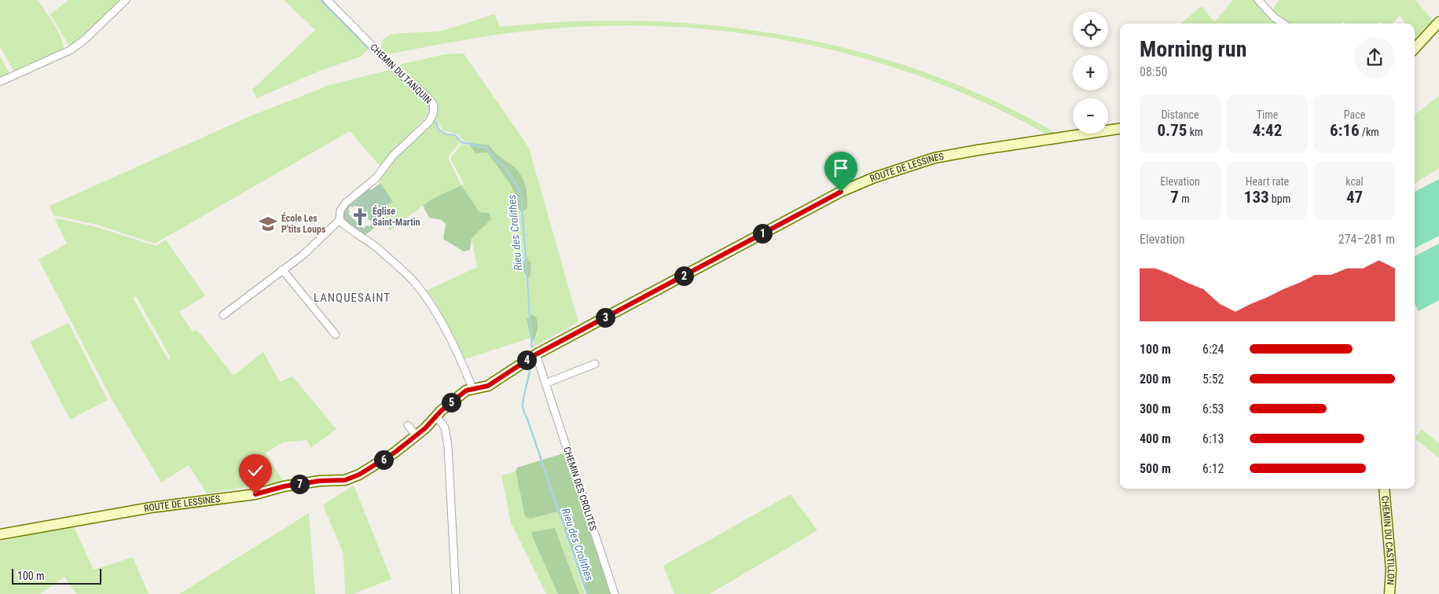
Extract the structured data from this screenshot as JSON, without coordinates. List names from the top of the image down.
{
  "streets": {
    "main road": ["ROUTE DE LESSINES", "CHEMIN DU CASTILLON"],
    "street": ["CHEMIN DU TANQUIN", "CHEMIN DES CROLITES"]
  },
  "crossings": [
    ["ROUTE DE LESSINES", "CHEMIN DES CROLITES"]
  ],
  "districts": ["LANQUESAINT"],
  "water": ["Rieu des Crolithes"],
  "places": {
    "church": ["Église Saint-Martin"],
    "school or university": ["École Les P'tits Loups"]
  },
  "scale_bar": "100 m",
  "page": {
    "map_buttons": ["+", "−"],
    "heading": ["Morning run", "08:50"],
    "stats": [
      ["Distance", "0.75 km"],
      ["Time", "4:42"],
      ["Pace", "6:16 /km"],
      ["Elevation", "7 m"],
      ["Heart rate", "133 bpm"],
      ["kcal", "47"]
    ],
    "pins": [
      "1",
      "2",
      "3",
      "4",
      "5",
      "6",
      "7"
    ],
    "chart": ["Elevation", "274–281 m"],
    "list": [
      {
        "name": "100 m",
        "note": "6:24"
      },
      {
        "name": "200 m",
        "note": "5:52"
      },
      {
        "name": "300 m",
        "note": "6:53"
      },
      {
        "name": "400 m",
        "note": "6:13"
      },
      {
        "name": "500 m",
        "note": "6:12"
      }
    ],
    "scale": "100 m"
  }
}
